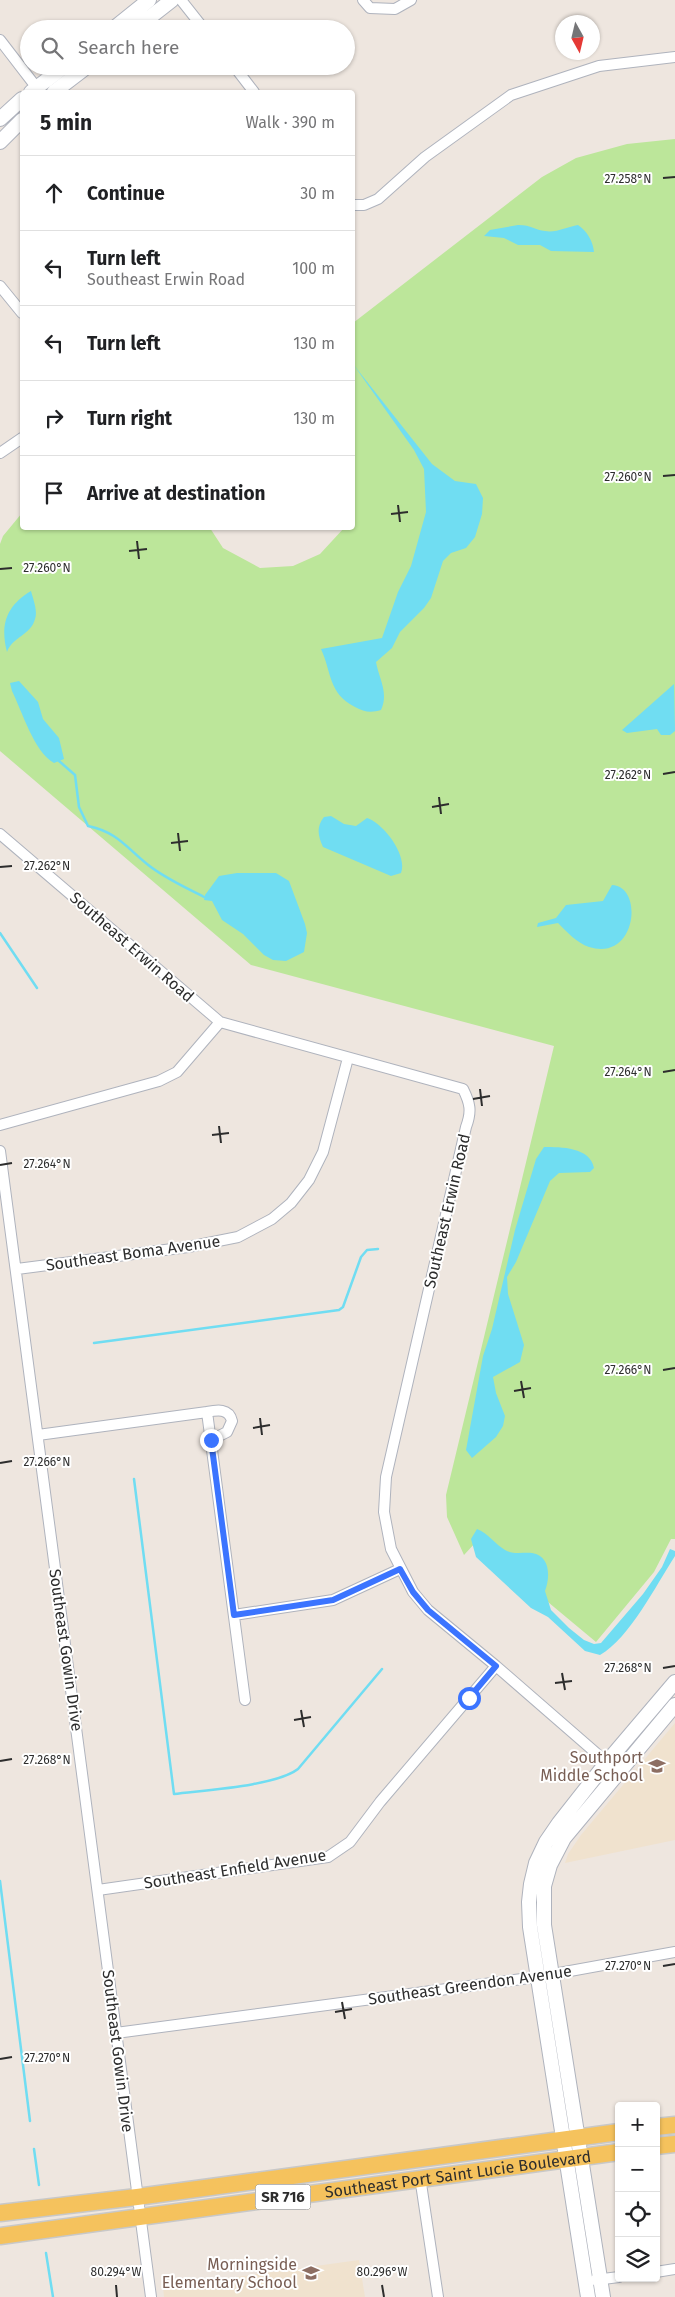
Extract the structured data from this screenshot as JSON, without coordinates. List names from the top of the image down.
{
  "streets": {
    "main road": ["Southeast Port Saint Lucie Boulevard", "SR 716"],
    "street": [
      "Southeast Erwin Road",
      "Southeast Boma Avenue",
      "Southeast Gowin Drive",
      "Southeast Enfield Avenue",
      "Southeast Greendon Avenue"
    ]
  },
  "crossings": [
    ["Southeast Erwin Road", "Southeast Boma Avenue"],
    ["Southeast Erwin Road", "Southeast Enfield Avenue"],
    ["Southeast Boma Avenue", "Southeast Gowin Drive"],
    ["Southeast Gowin Drive", "Southeast Enfield Avenue"],
    ["Southeast Gowin Drive", "Southeast Greendon Avenue"],
    ["Southeast Gowin Drive", "Southeast Port Saint Lucie Boulevard"]
  ],
  "places": {
    "school or university": ["Southport Middle School", "Morningside Elementary School"]
  },
  "north": "bottom",
  "page": {
    "search": "Search here",
    "heading": ["5 min", "Walk · 390 m"],
    "list": [
      ["Continue", "30 m"],
      ["Turn left", "Southeast Erwin Road", "100 m"],
      ["Turn left", "130 m"],
      ["Turn right", "130 m"],
      "Arrive at destination"
    ],
    "map_buttons": ["+", "−"]
  },
  "coordinates": [
    "27.258°N",
    "27.260°N",
    "27.262°N",
    "27.264°N",
    "27.266°N",
    "27.268°N",
    "27.270°N",
    "80.294°W",
    "80.296°W"
  ]
}
